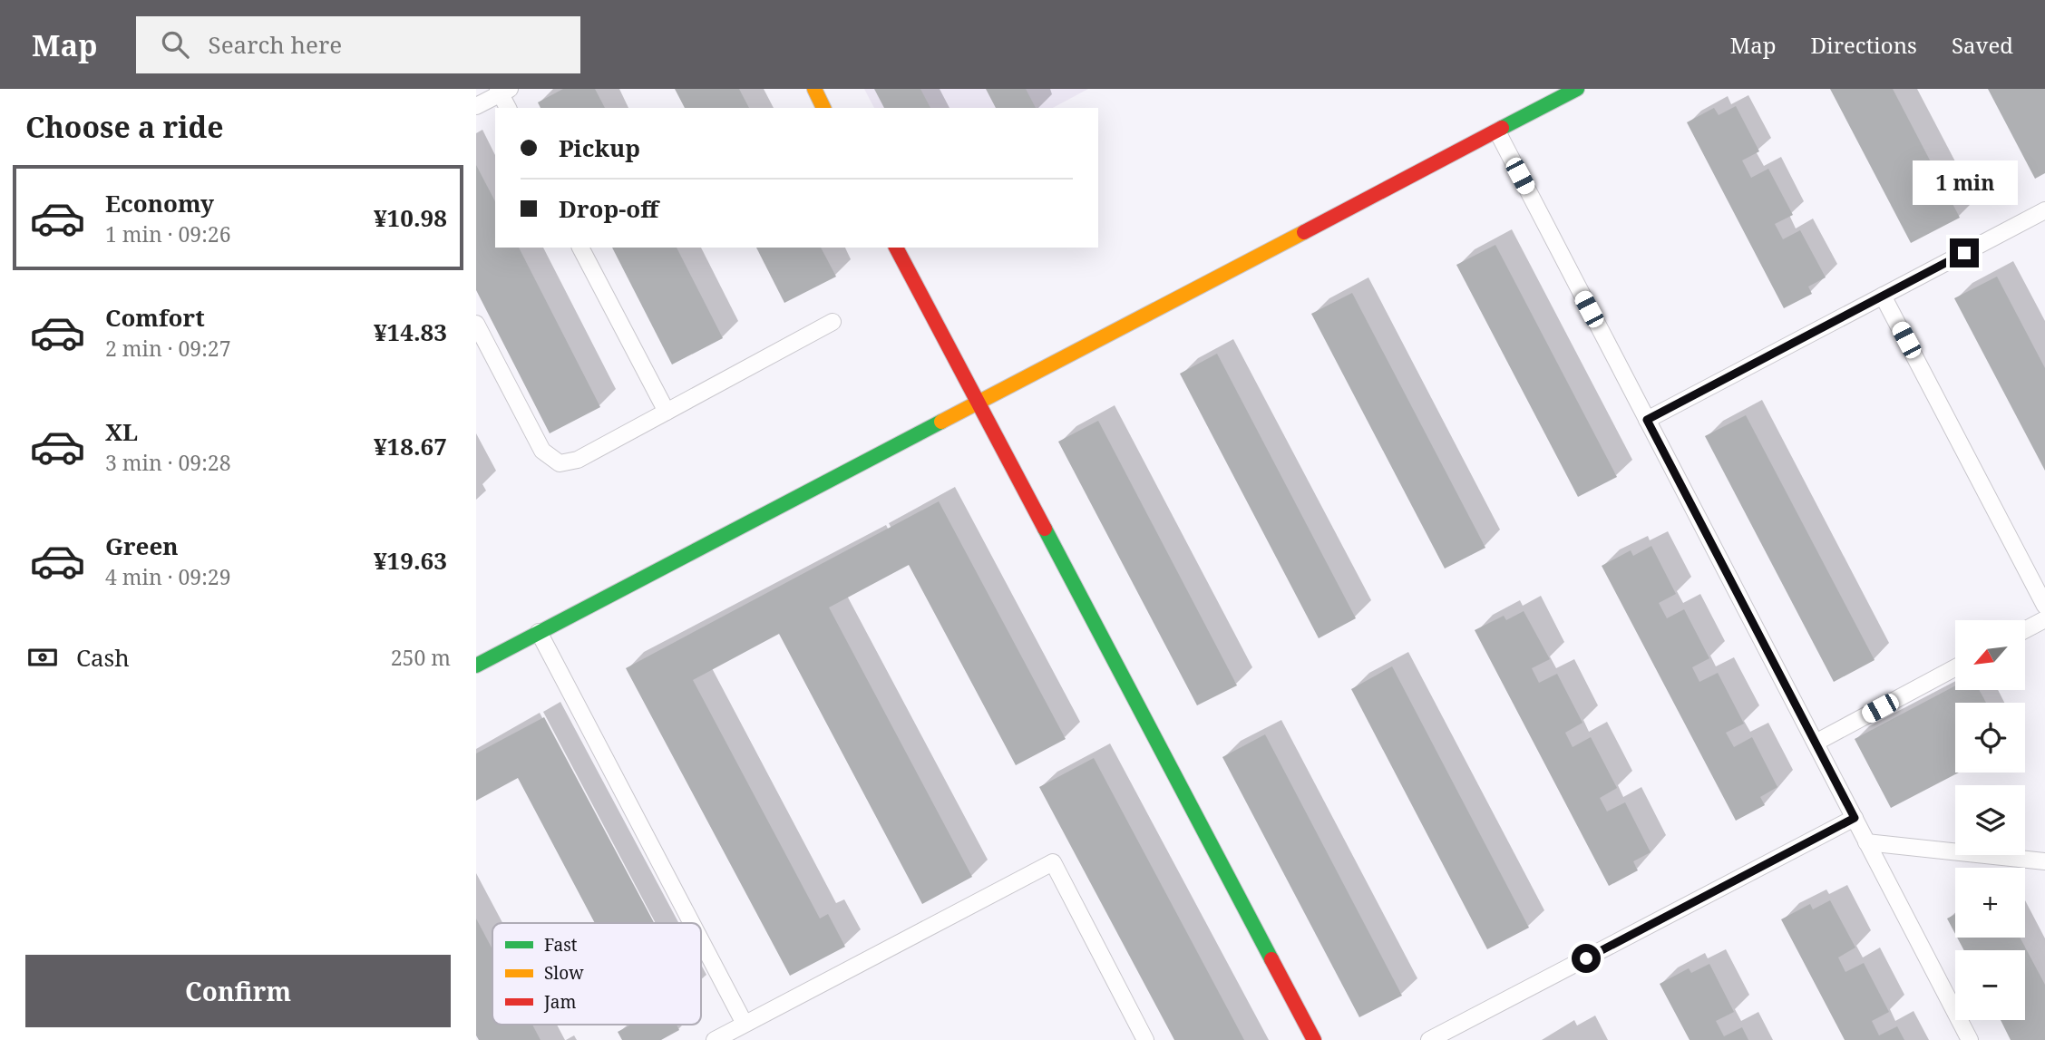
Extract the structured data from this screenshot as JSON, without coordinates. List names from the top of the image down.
{
  "legend": ["Fast", "Slow", "Jam"],
  "north": "bottom left",
  "page": {
    "header": "Map",
    "search": "Search here",
    "nav": ["Map", "Directions", "Saved"],
    "heading": "Choose a ride",
    "banner": ["Pickup", "Drop-off"],
    "bubble": "1 min",
    "list": [
      {
        "name": "Economy",
        "note": "1 min · 09:26",
        "value": "¥10.98"
      },
      {
        "name": "Comfort",
        "note": "2 min · 09:27",
        "value": "¥14.83"
      },
      {
        "name": "XL",
        "note": "3 min · 09:28",
        "value": "¥18.67"
      },
      {
        "name": "Green",
        "note": "4 min · 09:29",
        "value": "¥19.63"
      }
    ],
    "map_buttons": ["+", "−"],
    "pay": ["Cash", "250 m"],
    "buttons": "Confirm"
  }
}
